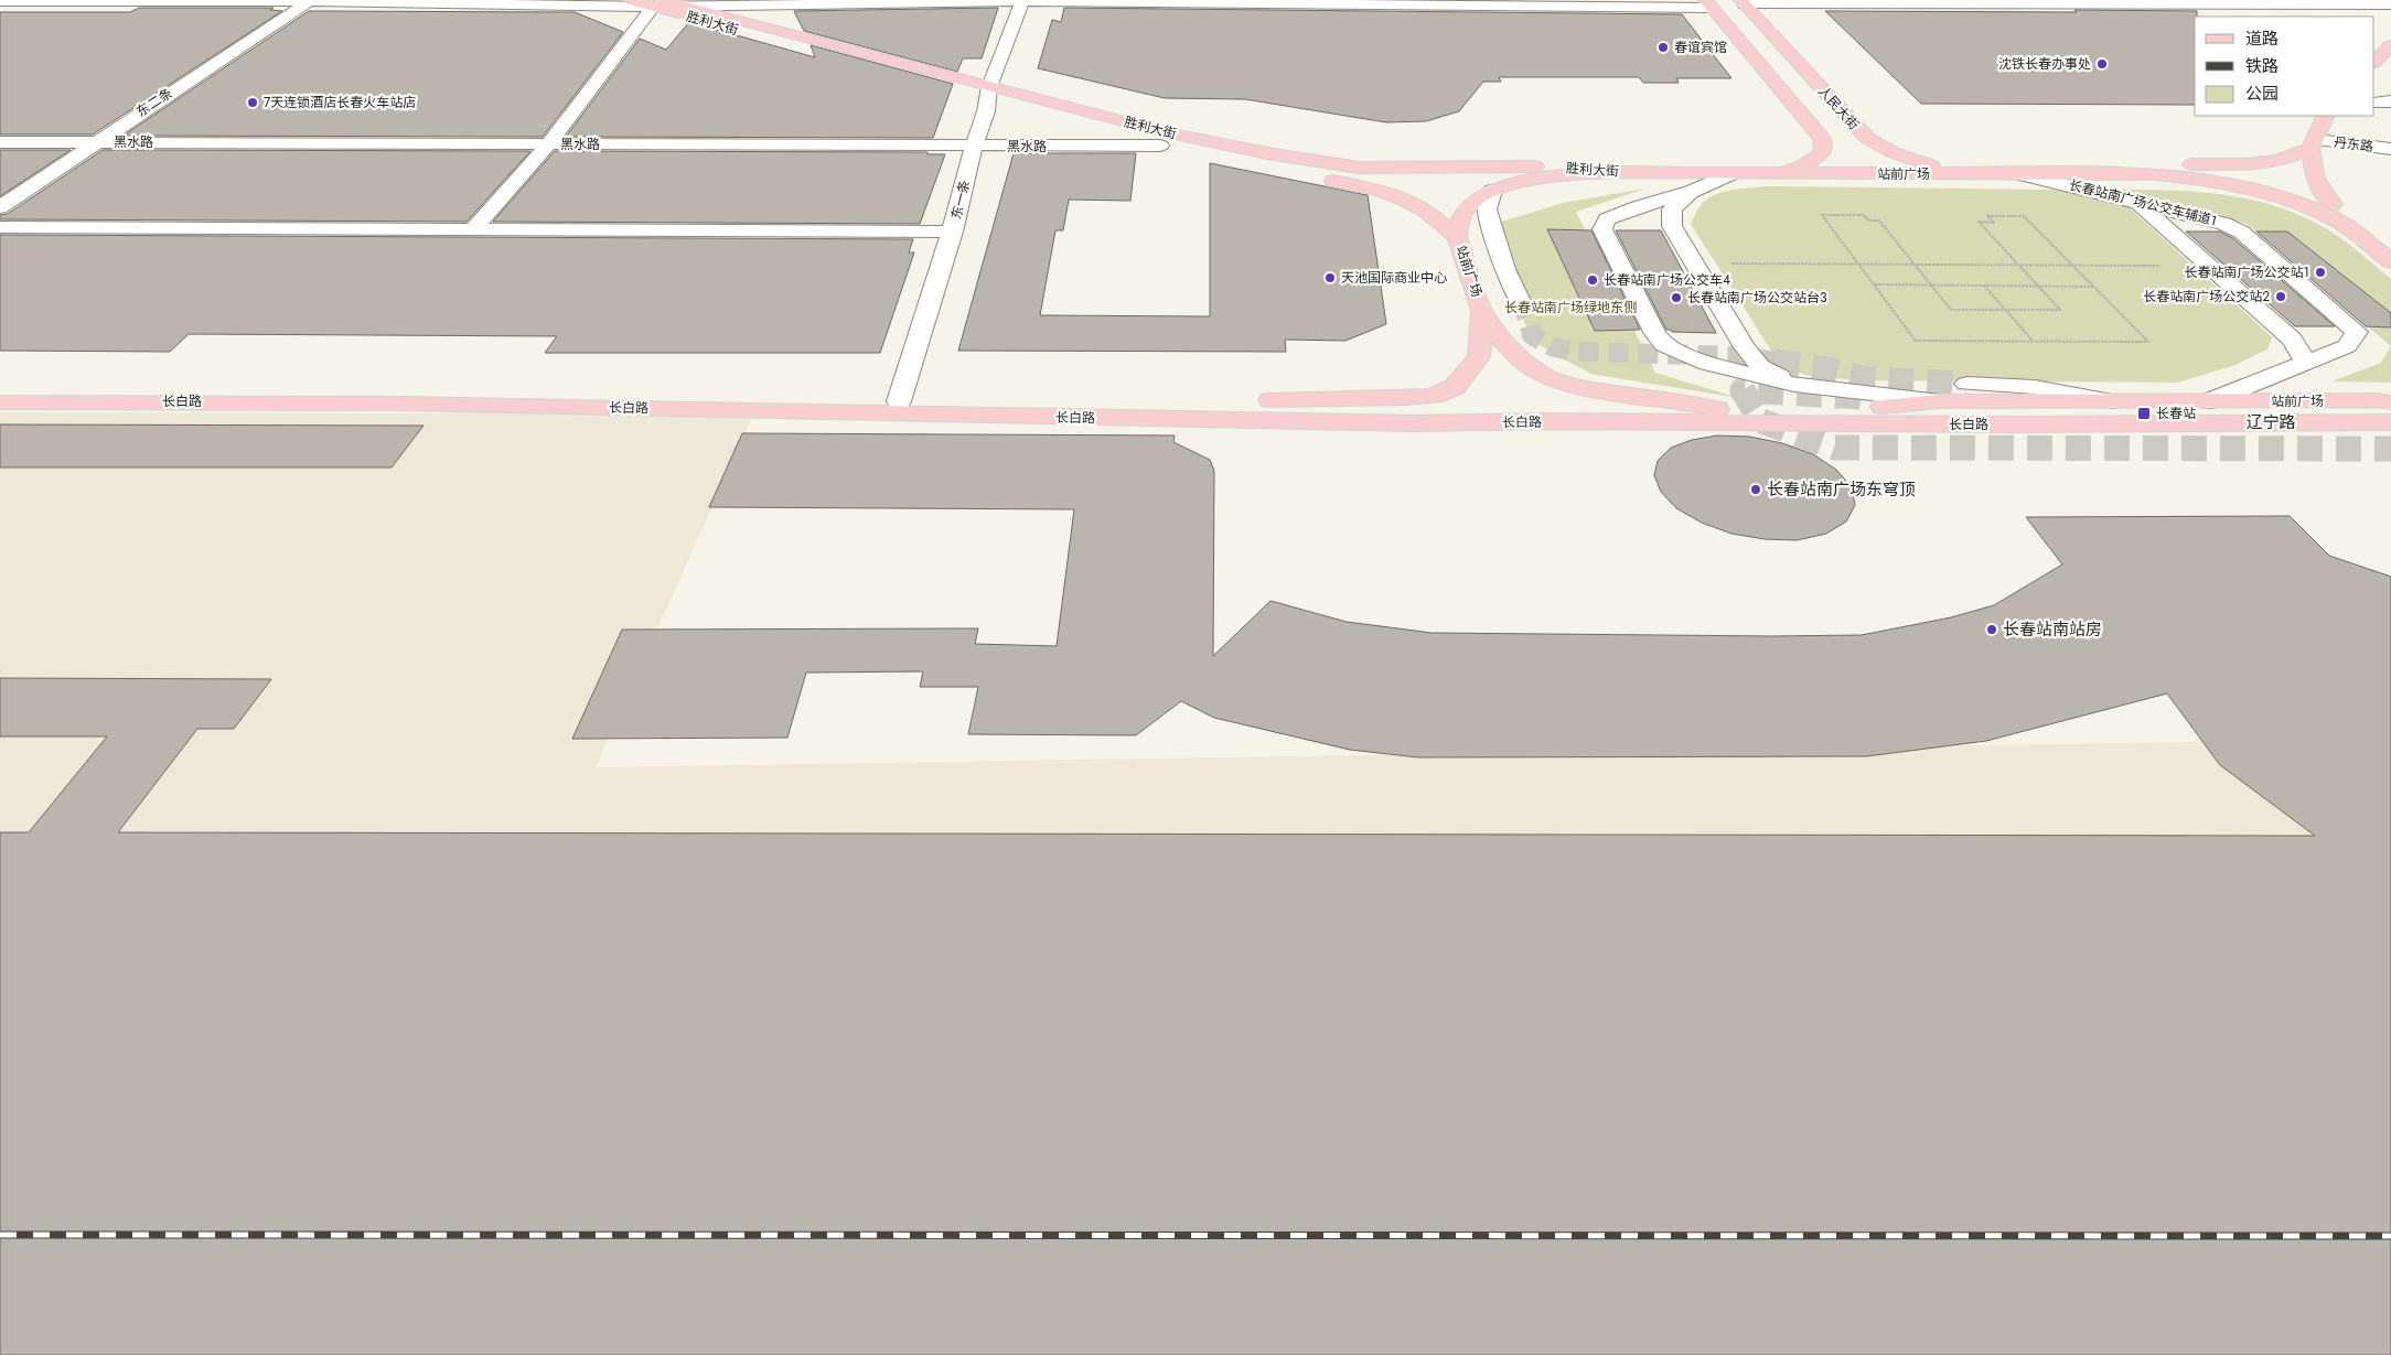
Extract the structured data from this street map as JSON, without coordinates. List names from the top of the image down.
{
  "streets": {
    "main road": [
      "胜利大街",
      "人民大街",
      "站前广场",
      "长白路",
      "辽宁路"
    ],
    "street": [
      "东二条",
      "黑水路",
      "丹东路",
      "东一条",
      "长春站南广场公交车辅道1"
    ]
  },
  "crossings": [
    ["胜利大街", "黑水路"],
    ["胜利大街", "站前广场"],
    ["胜利大街", "东一条"],
    ["东二条", "黑水路"],
    ["人民大街", "站前广场"],
    ["黑水路", "东一条"],
    ["站前广场", "长春站南广场公交车辅道1"],
    ["站前广场", "长白路"],
    ["东一条", "长白路"],
    ["长白路", "辽宁路"]
  ],
  "parks": ["长春站南广场绿地东侧"],
  "places": {
    "other": [
      "春谊宾馆",
      "沈铁长春办事处",
      "7天连锁酒店长春火车站店",
      "长春站南广场公交站1",
      "天池国际商业中心",
      "长春站南广场公交车4",
      "长春站南广场公交站2",
      "长春站南广场公交站台3",
      "长春站南广场东穹顶",
      "长春站南站房"
    ],
    "transit": ["长春站"]
  },
  "legend": ["道路", "铁路", "公园"]
}
